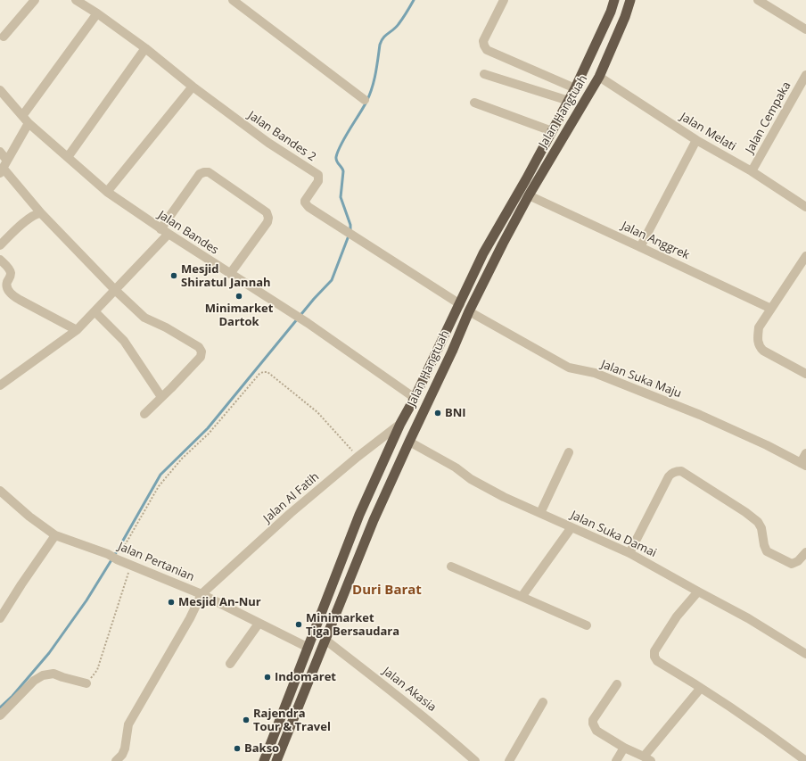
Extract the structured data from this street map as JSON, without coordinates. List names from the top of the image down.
{
  "streets": {
    "highway": ["Jalan Hangtuah"],
    "street": [
      "Jalan Cempaka",
      "Jalan Melati",
      "Jalan Bandes 2",
      "Jalan Bandes",
      "Jalan Anggrek",
      "Jalan Suka Maju",
      "Jalan Al Fatih",
      "Jalan Suka Damai",
      "Jalan Pertanian",
      "Jalan Akasia"
    ]
  },
  "crossings": [
    ["Jalan Hangtuah", "Jalan Melati"],
    ["Jalan Hangtuah", "Jalan Bandes 2"],
    ["Jalan Hangtuah", "Jalan Bandes"],
    ["Jalan Hangtuah", "Jalan Anggrek"],
    ["Jalan Hangtuah", "Jalan Suka Maju"],
    ["Jalan Hangtuah", "Jalan Al Fatih"],
    ["Jalan Hangtuah", "Jalan Suka Damai"],
    ["Jalan Hangtuah", "Jalan Pertanian"],
    ["Jalan Hangtuah", "Jalan Akasia"],
    ["Jalan Cempaka", "Jalan Melati"],
    ["Jalan Al Fatih", "Jalan Pertanian"]
  ],
  "districts": ["Duri Barat"],
  "places": [
    "Mesjid Shiratul Jannah",
    "Minimarket Dartok",
    "BNI",
    "Mesjid An-Nur",
    "Minimarket Tiga Bersaudara",
    "Indomaret",
    "Rajendra Tour & Travel",
    "Bakso"
  ]
}
